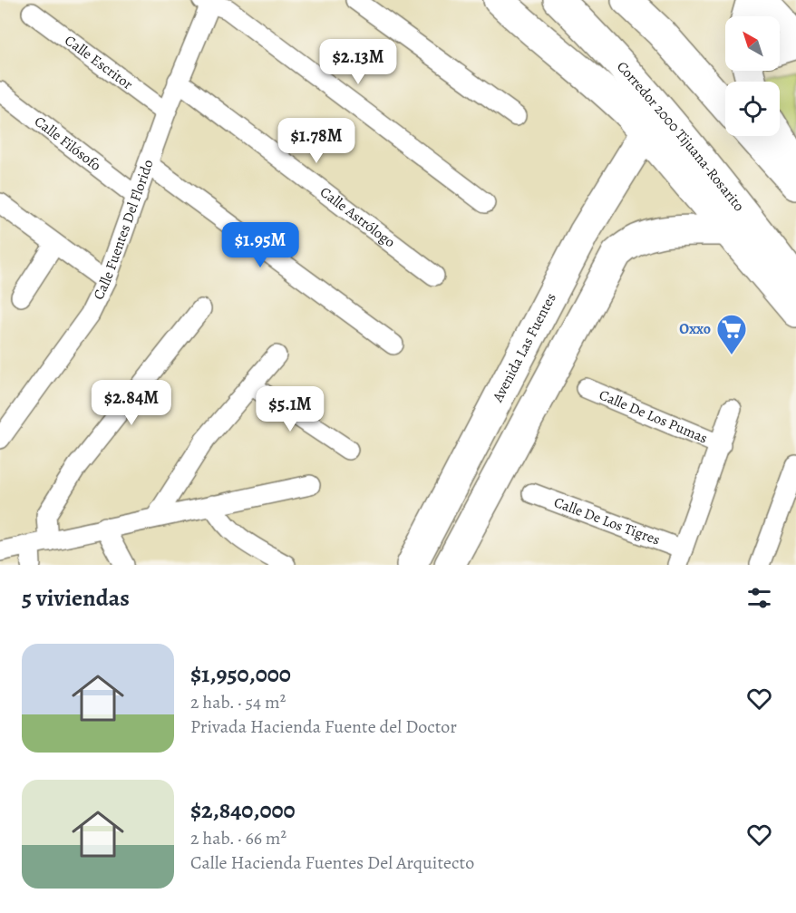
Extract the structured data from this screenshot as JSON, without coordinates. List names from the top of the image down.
{
  "streets": {
    "main road": ["Corredor 2000 Tijuana-Rosarito", "Avenida Las Fuentes"],
    "street": [
      "Calle Escritor",
      "Calle Filósofo",
      "Calle Astrólogo",
      "Calle Fuentes Del Florido",
      "Calle De Los Pumas",
      "Calle De Los Tigres"
    ]
  },
  "crossings": [
    ["Calle Escritor", "Calle Fuentes Del Florido"],
    ["Calle Filósofo", "Calle Fuentes Del Florido"],
    ["Calle Astrólogo", "Calle Fuentes Del Florido"]
  ],
  "places": {
    "supermarket": ["Oxxo"]
  },
  "north": "top left",
  "page": {
    "price": [
      "$2.13M",
      "$1.78M",
      "$1.95M",
      "$2.84M",
      "$5.1M"
    ],
    "heading": "5 viviendas",
    "list": [
      {
        "name": "$1,950,000",
        "note": "2 hab. · 54 m² · Privada Hacienda Fuente del Doctor"
      },
      {
        "name": "$2,840,000",
        "note": "2 hab. · 66 m² · Calle Hacienda Fuentes Del Arquitecto"
      }
    ]
  }
}
